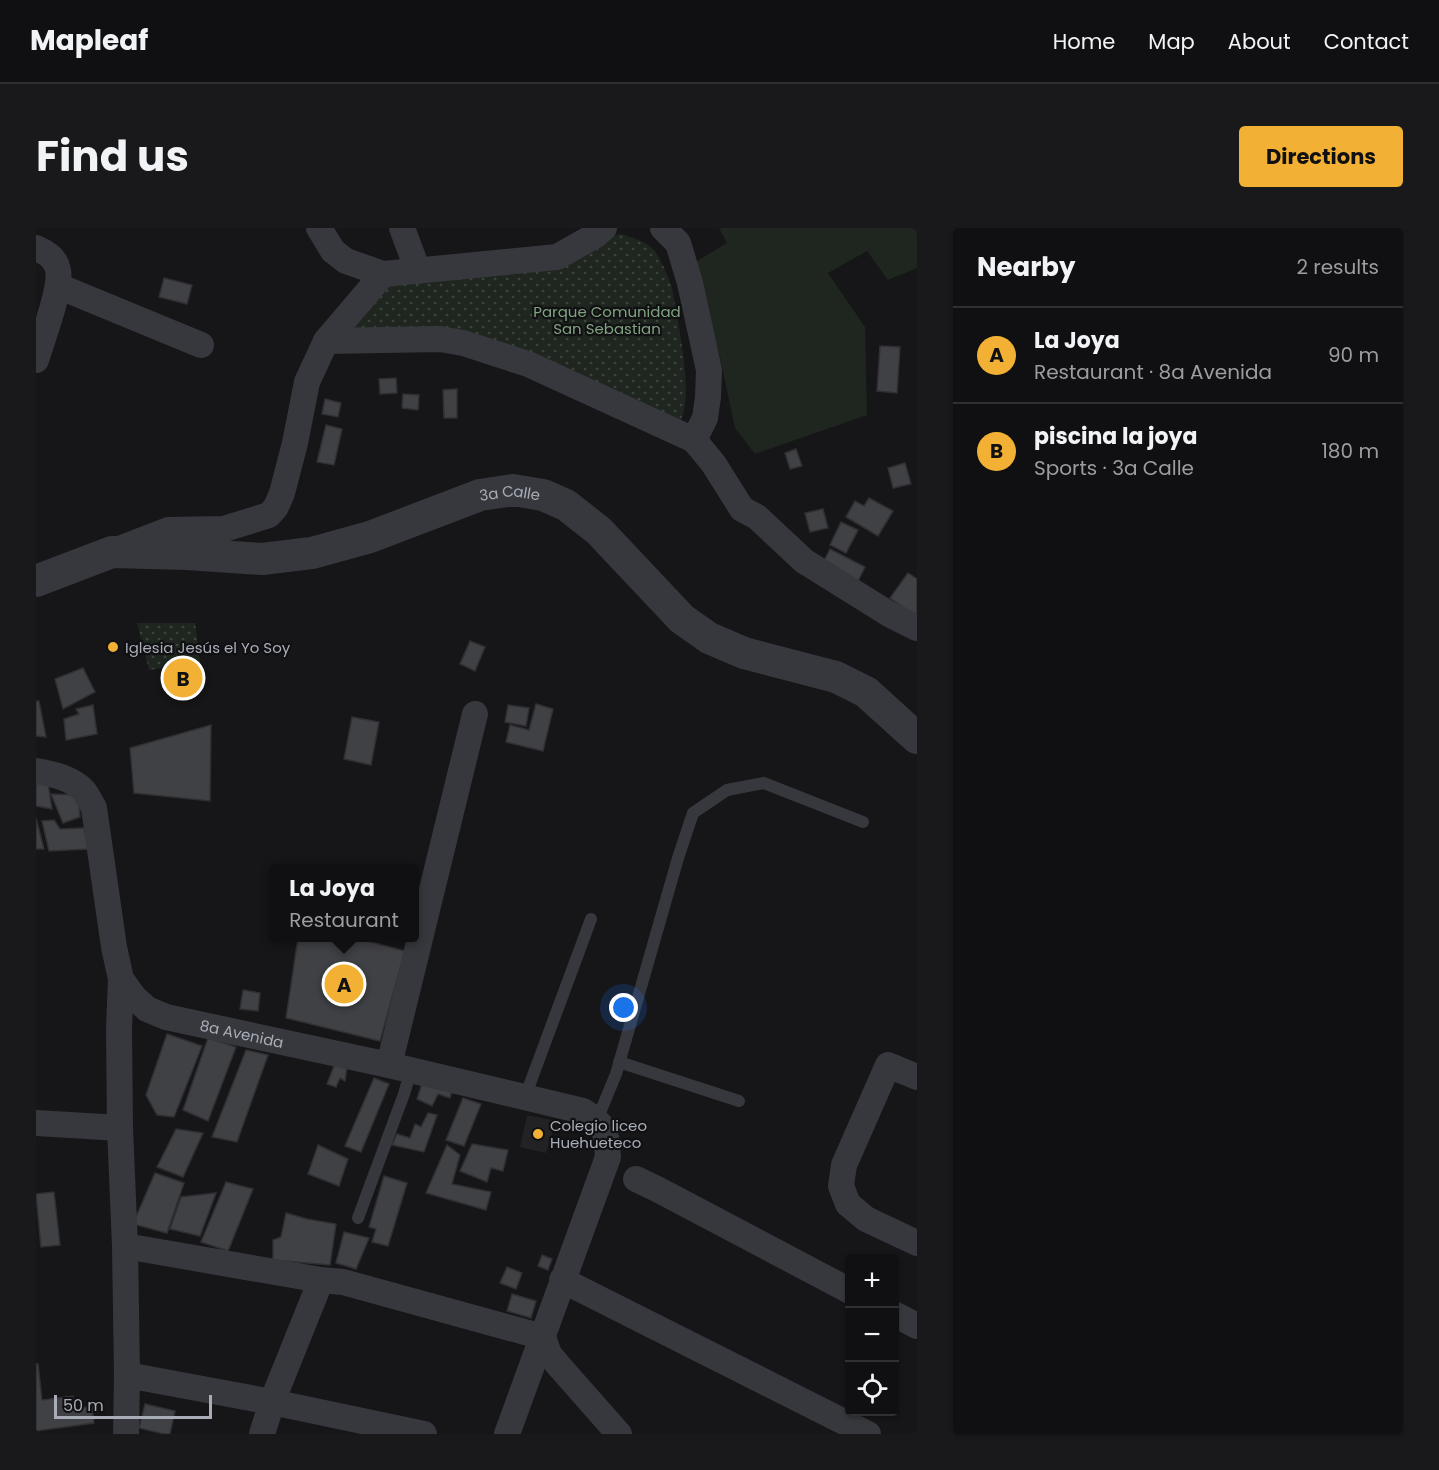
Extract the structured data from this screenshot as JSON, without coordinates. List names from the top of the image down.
{
  "streets": {
    "street": ["3a Calle", "8a Avenida"]
  },
  "parks": ["Parque Comunidad San Sebastian"],
  "places": ["Iglesia Jesús el Yo Soy", "Colegio liceo Huehueteco"],
  "scale_bar": "50 m",
  "page": {
    "header": "Mapleaf",
    "nav": [
      "Home",
      "Map",
      "About",
      "Contact"
    ],
    "title": "Find us",
    "buttons": "Directions",
    "heading": ["Nearby", "2 results"],
    "list": [
      {
        "mark": "A",
        "name": "La Joya",
        "note": "Restaurant · 8a Avenida",
        "value": "90 m"
      },
      {
        "mark": "B",
        "name": "piscina la joya",
        "note": "Sports · 3a Calle",
        "value": "180 m"
      }
    ],
    "pins": ["B", "A"],
    "popup": ["La Joya", "Restaurant"],
    "map_buttons": ["+", "−"],
    "scale": "50 m"
  }
}
